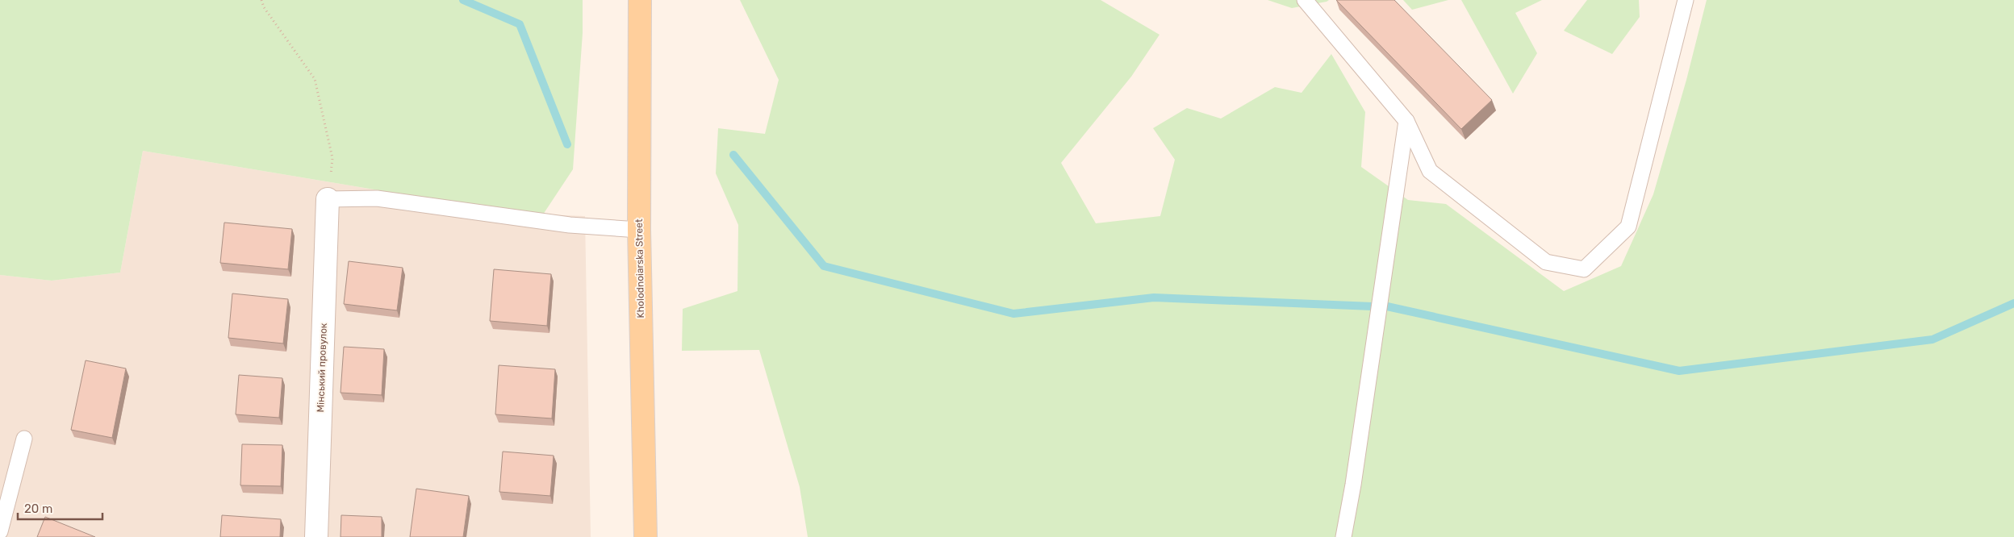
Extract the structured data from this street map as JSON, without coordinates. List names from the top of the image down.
{
  "streets": {
    "main road": ["Kholodnoiarska Street"],
    "street": ["Мінський провулок"]
  },
  "scale_bar": "20 m"
}
